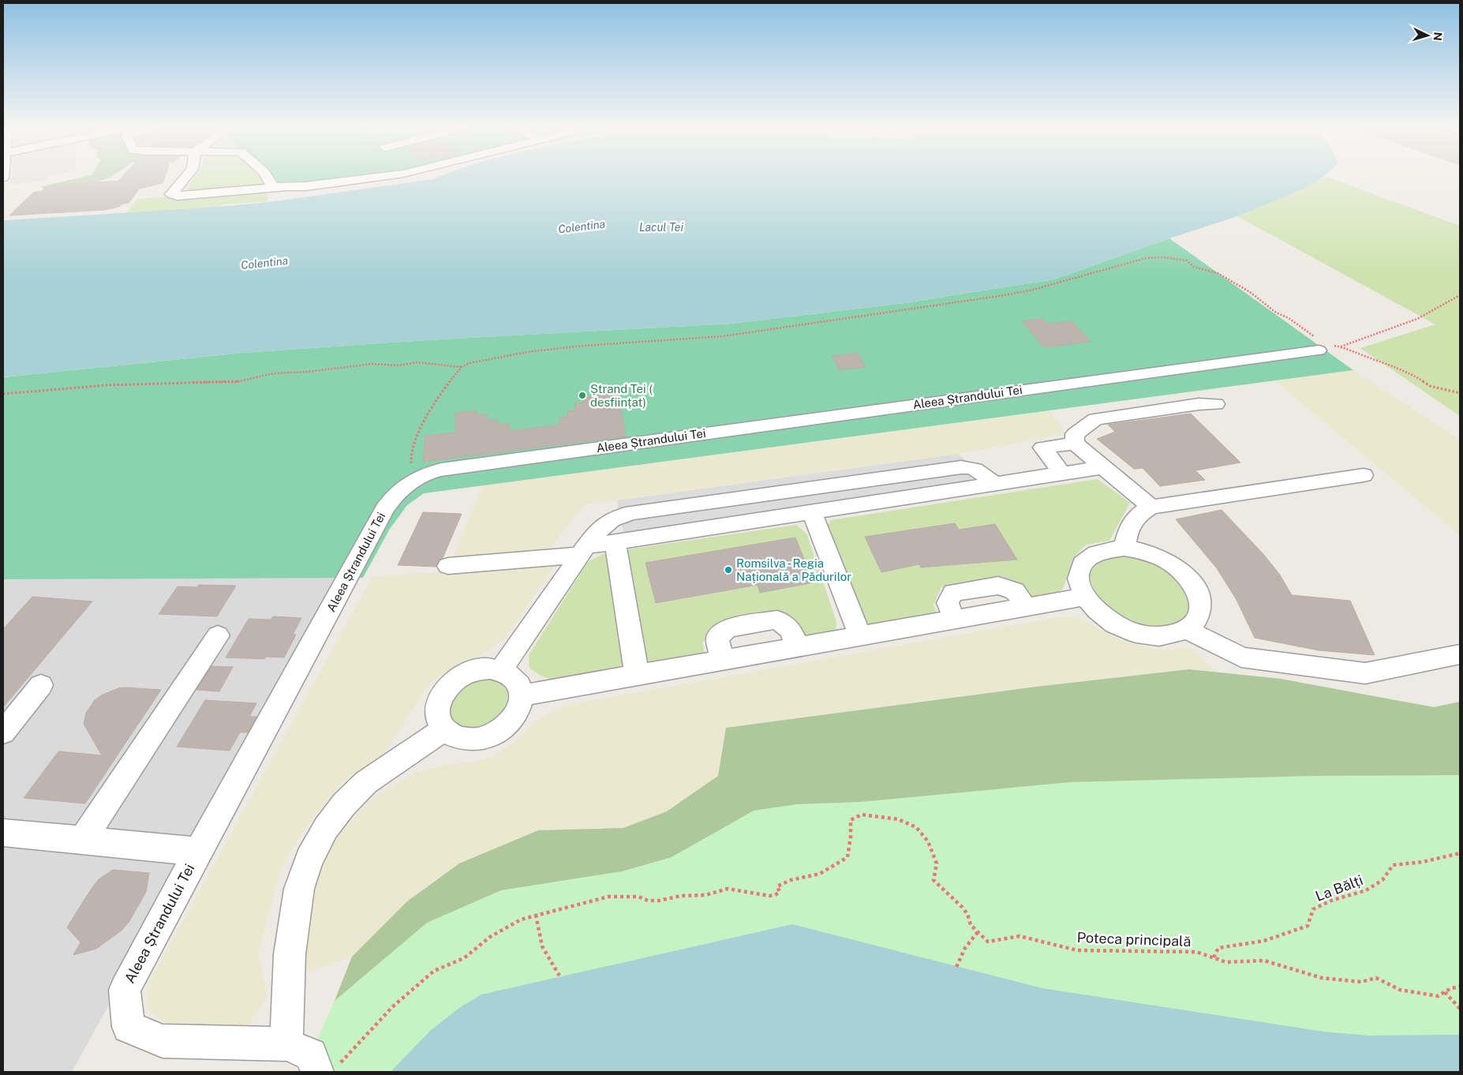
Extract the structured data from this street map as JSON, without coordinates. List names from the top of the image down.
{
  "streets": {
    "street": ["Aleea Ștrandului Tei"],
    "path": ["La Bălți", "Poteca principală"]
  },
  "crossings": [
    ["La Bălți", "Poteca principală"]
  ],
  "water": ["Colentina", "Lacul Tei"],
  "places": ["Ștrand Tei ( desființat)", "Romsilva - Regia Națională a Pădurilor"],
  "north": "right"
}
